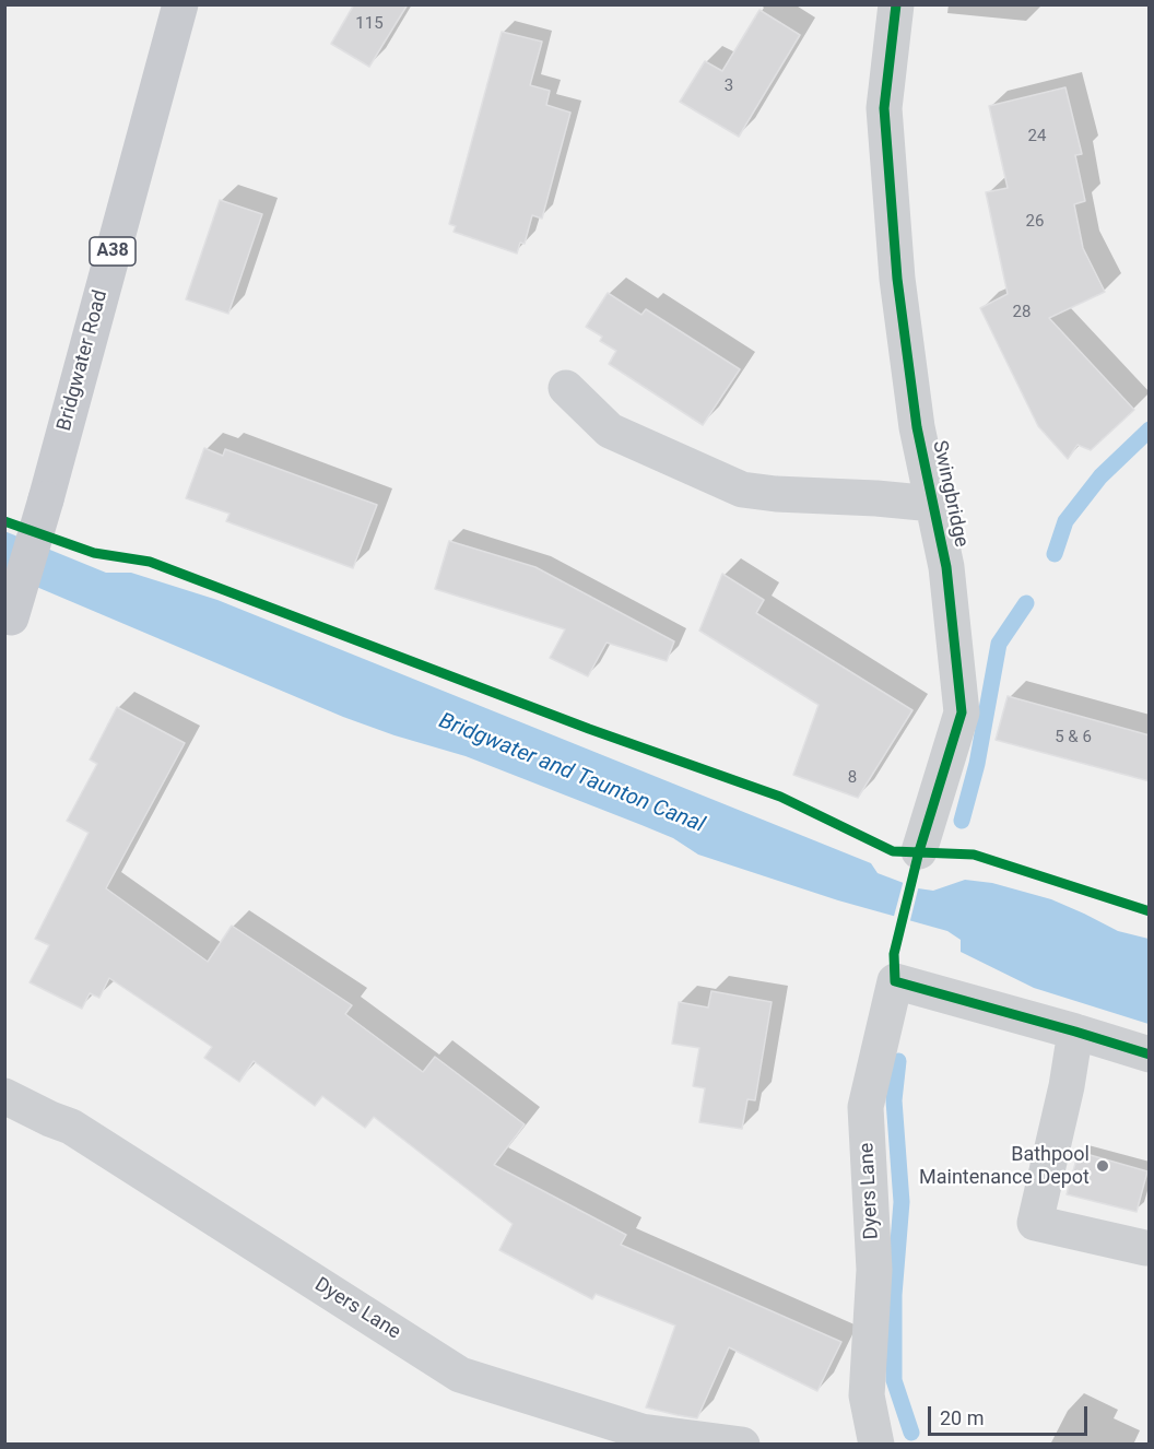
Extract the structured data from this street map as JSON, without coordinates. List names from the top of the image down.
{
  "streets": {
    "main road": ["A38", "Bridgwater Road"],
    "street": ["Swingbridge", "Dyers Lane"]
  },
  "water": ["Bridgwater and Taunton Canal"],
  "places": ["Bathpool Maintenance Depot"],
  "house_numbers": [
    "115",
    "3",
    "24",
    "26",
    "28",
    "5 & 6",
    "8"
  ],
  "scale_bar": "20 m"
}
